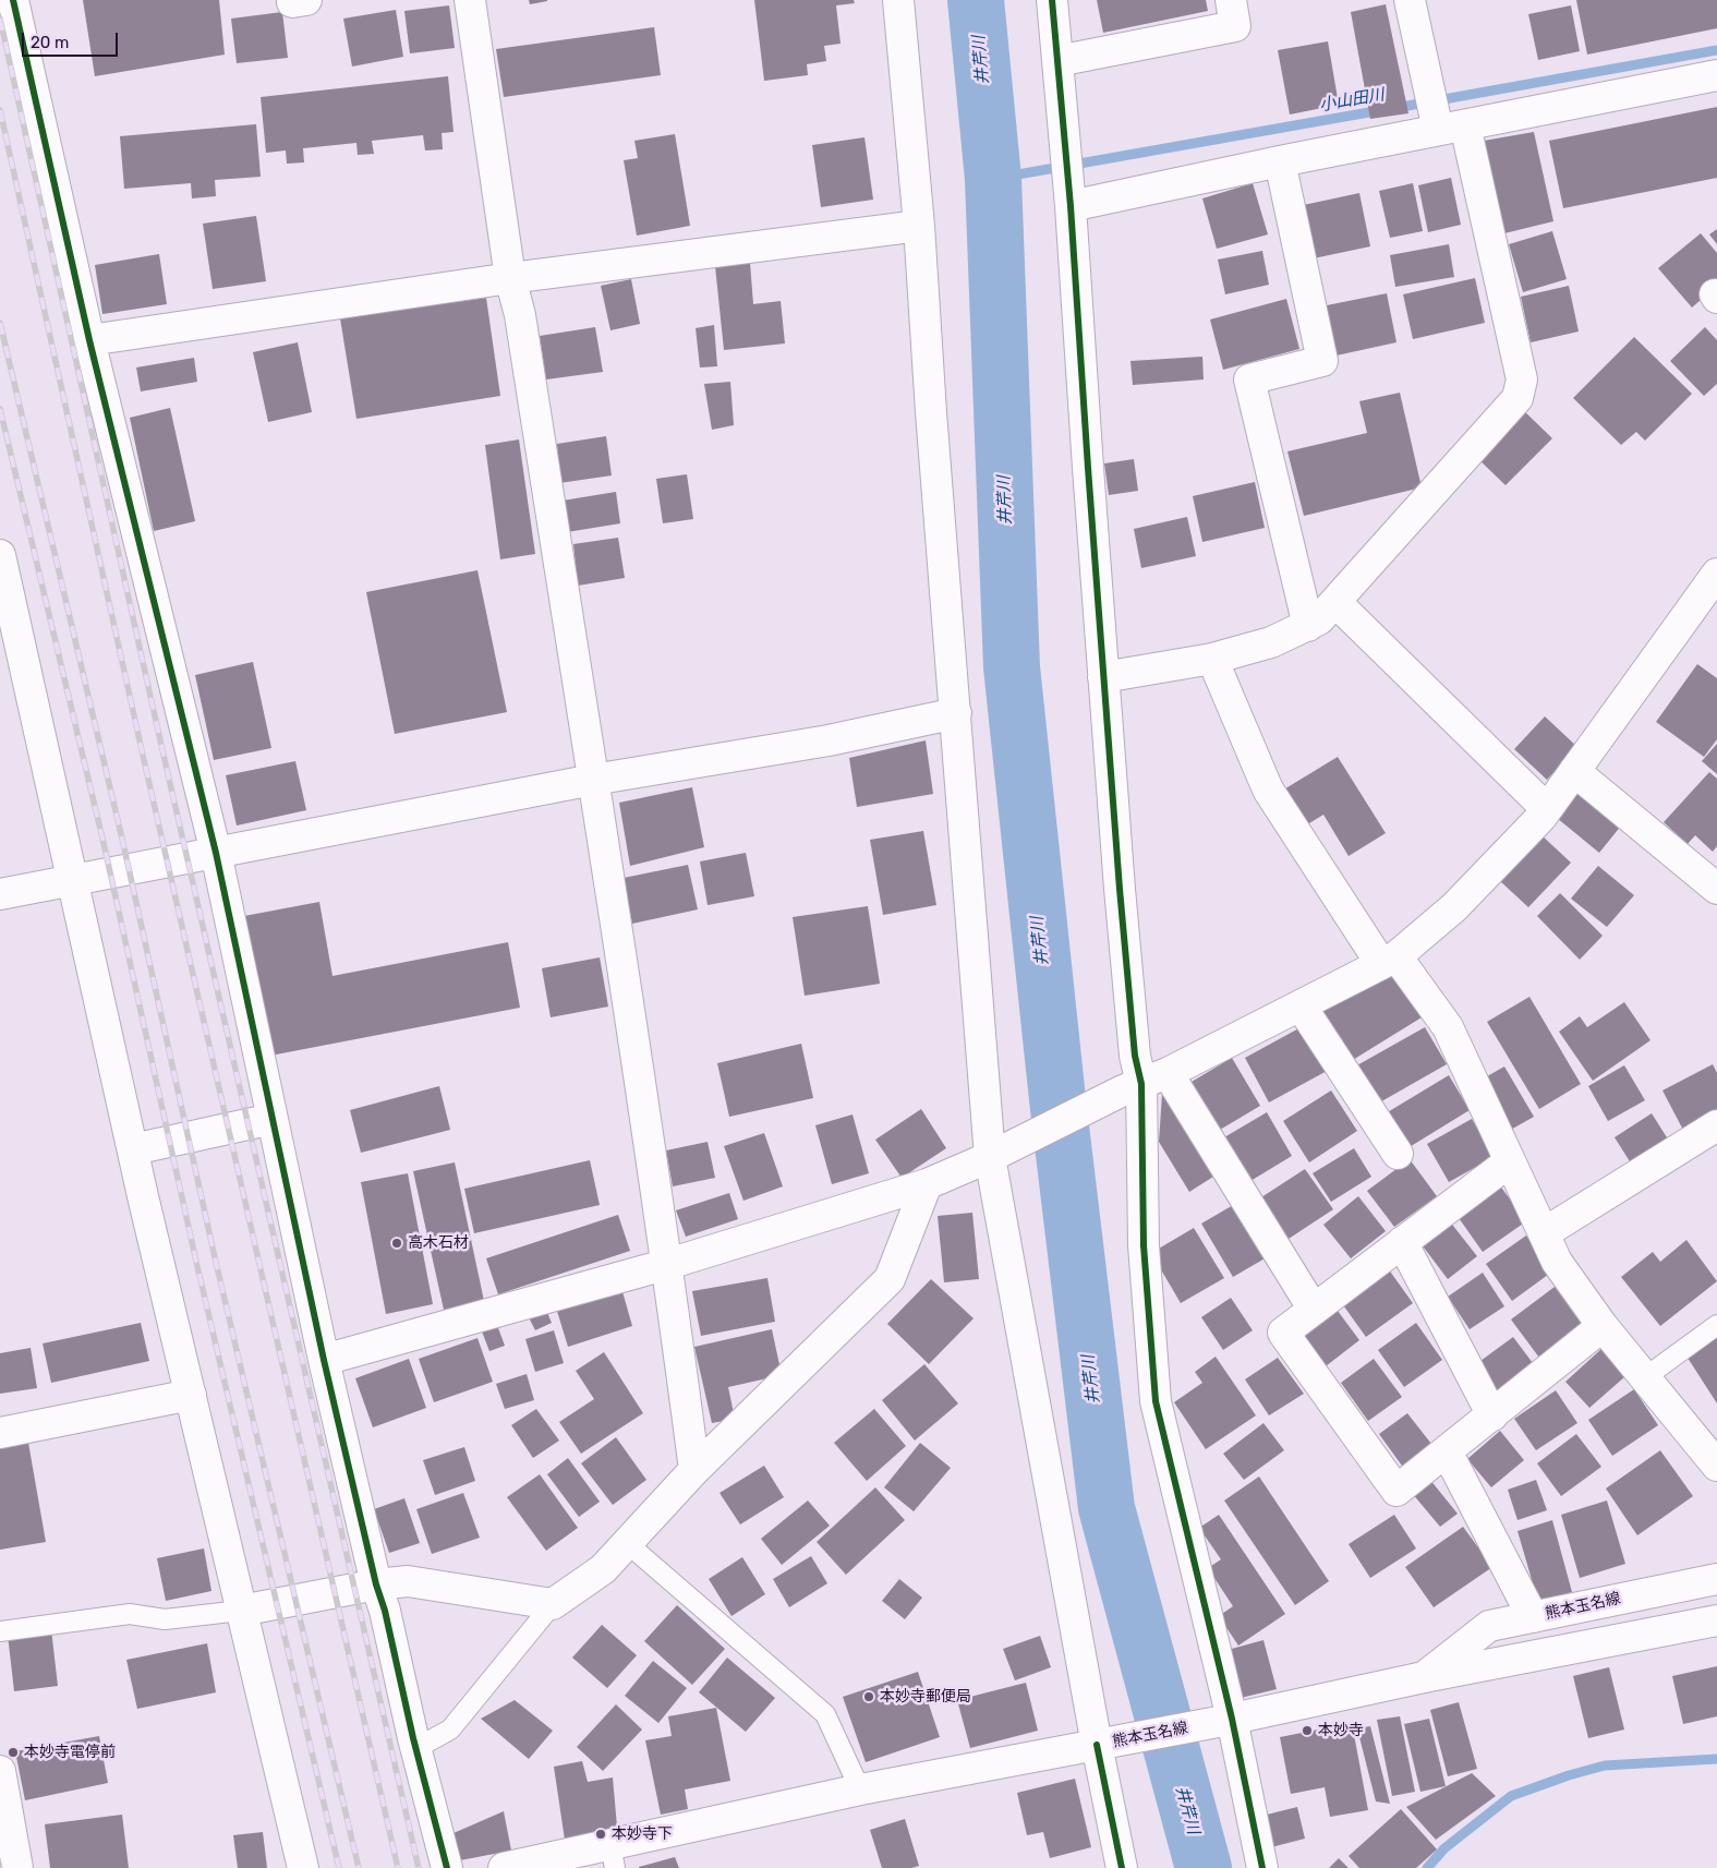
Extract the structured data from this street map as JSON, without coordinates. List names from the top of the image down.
{
  "streets": {
    "street": ["熊本玉名線"]
  },
  "water": ["井芹川", "小山田川"],
  "places": [
    "高木石材",
    "本妙寺郵便局",
    "本妙寺",
    "本妙寺電停前",
    "本妙寺下"
  ],
  "scale_bar": "20 m"
}
